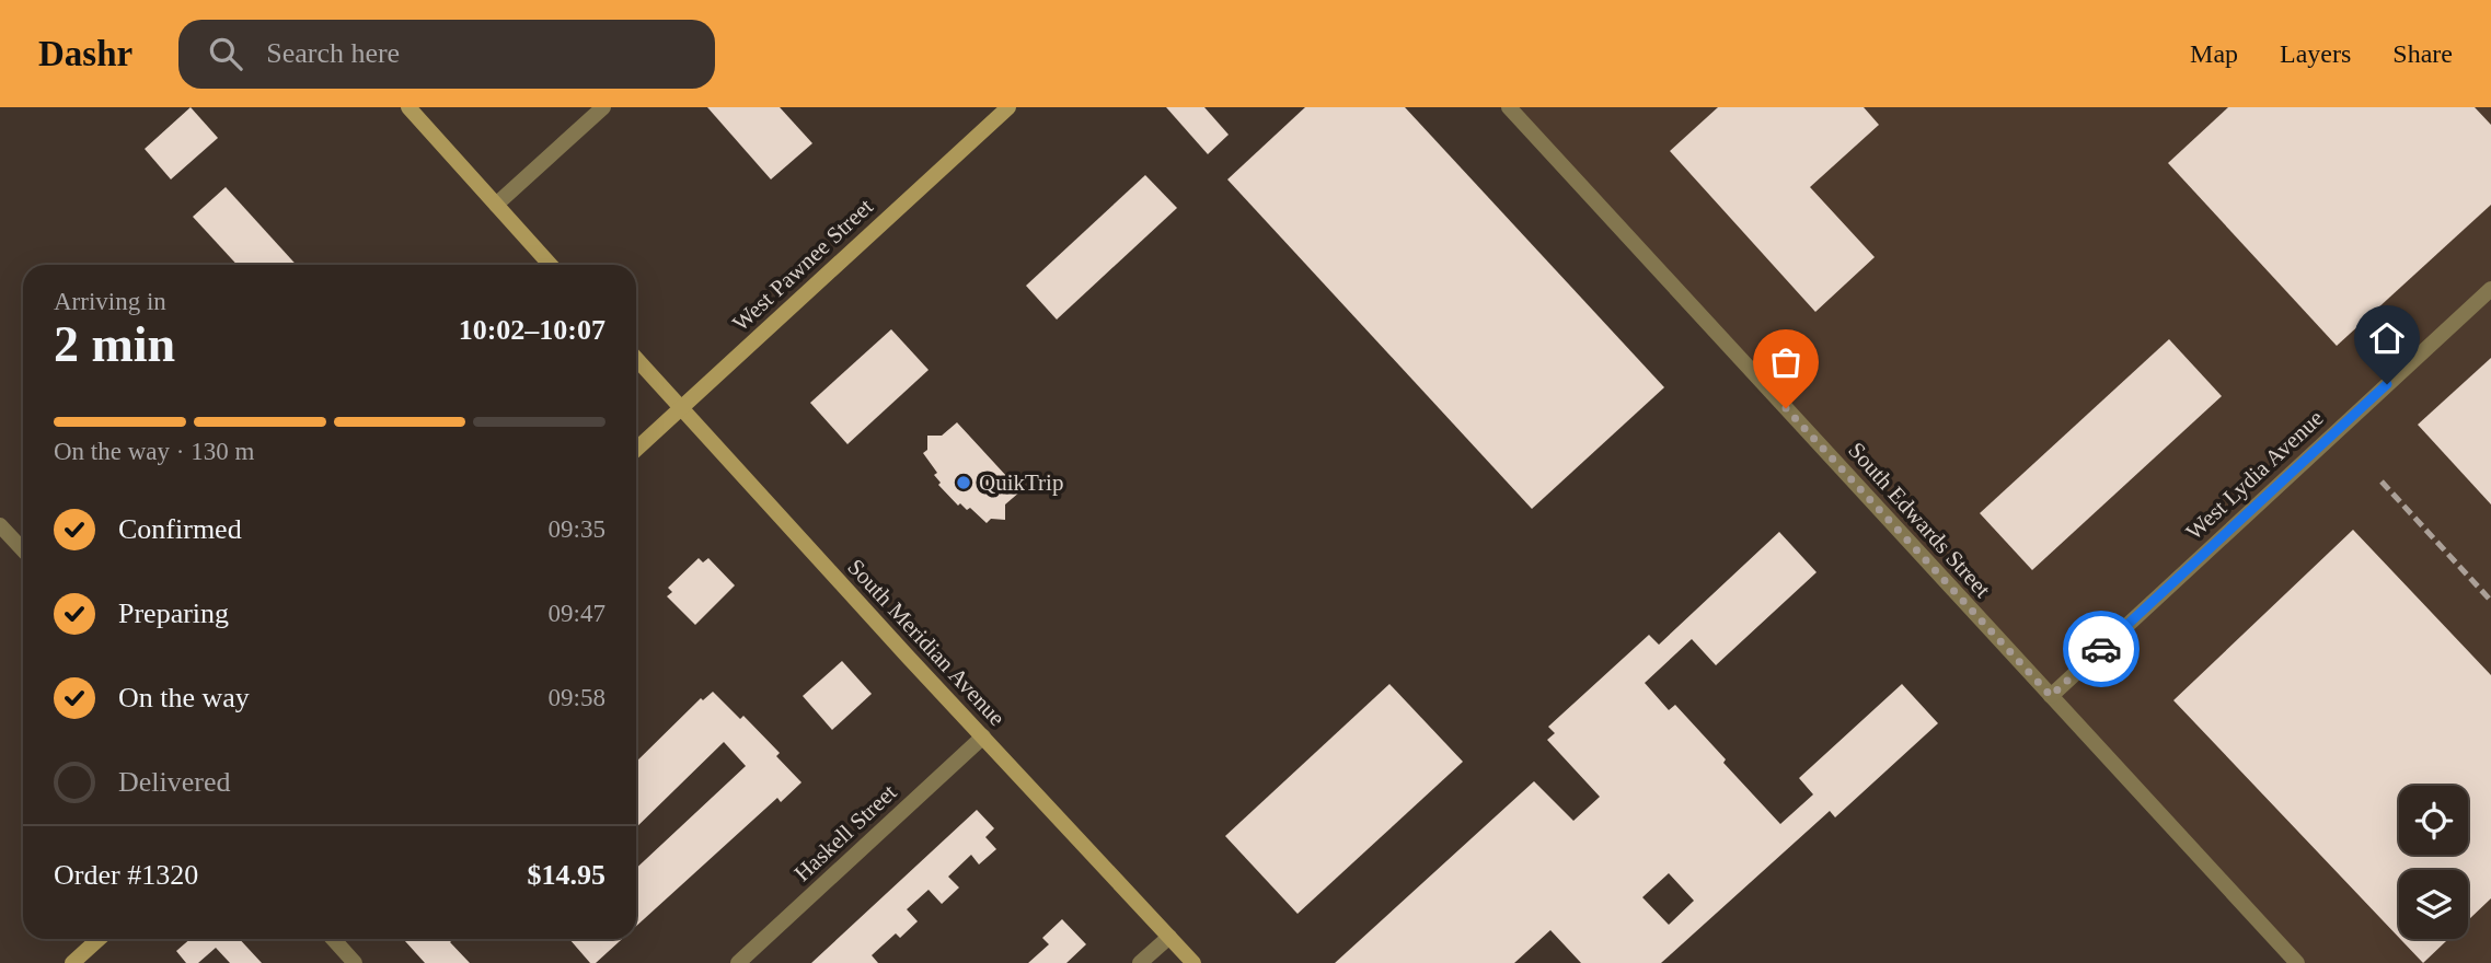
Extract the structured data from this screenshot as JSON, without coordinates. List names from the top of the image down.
{
  "streets": {
    "main road": ["West Pawnee Street", "South Meridian Avenue"],
    "street": ["West Lydia Avenue", "South Edwards Street", "Haskell Street"]
  },
  "crossings": [
    ["West Pawnee Street", "South Meridian Avenue"],
    ["West Lydia Avenue", "South Edwards Street"],
    ["South Meridian Avenue", "Haskell Street"]
  ],
  "places": ["QuikTrip"],
  "page": {
    "header": "Dashr",
    "search": "Search here",
    "nav": ["Map", "Layers", "Share"],
    "heading": ["2 min", "Arriving in", "10:02–10:07"],
    "panel": ["Order #1320", "$14.95"],
    "bar": "On the way · 130 m",
    "list": [
      ["Confirmed", "09:35"],
      ["Preparing", "09:47"],
      ["On the way", "09:58"],
      "Delivered"
    ]
  }
}
